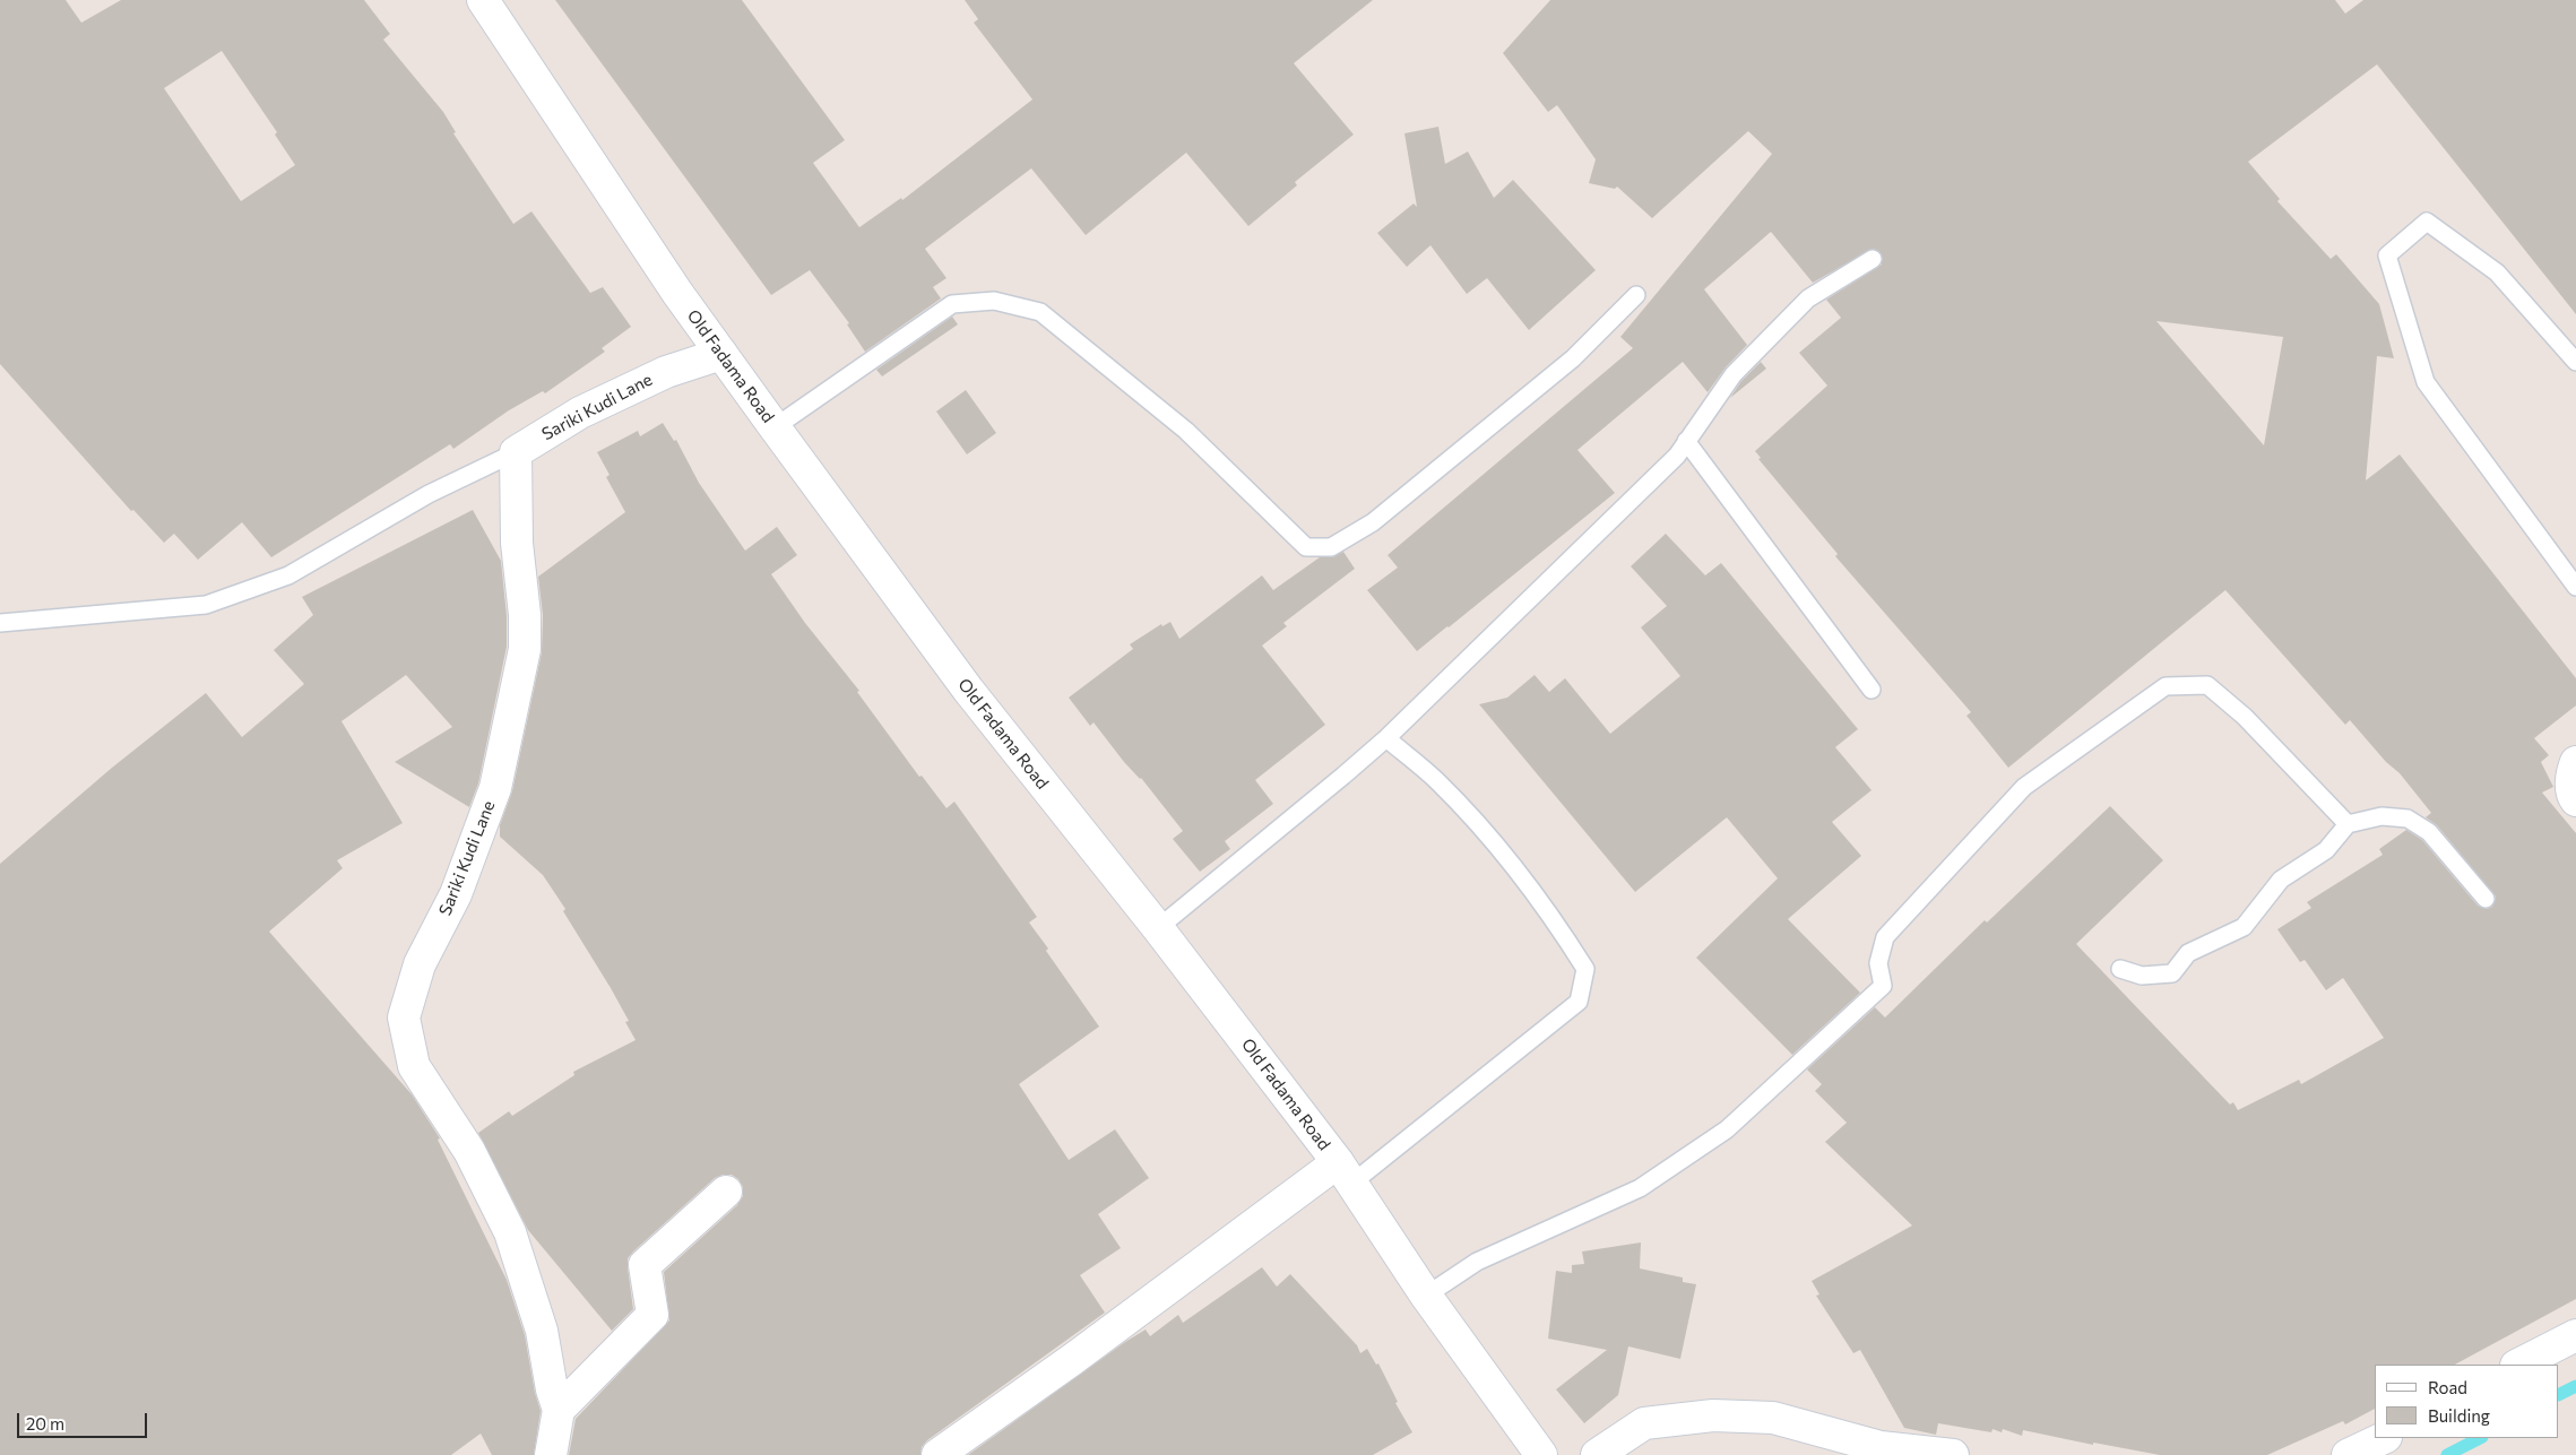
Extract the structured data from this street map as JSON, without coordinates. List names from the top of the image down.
{
  "streets": {
    "street": ["Old Fadama Road", "Sariki Kudi Lane"]
  },
  "crossings": [
    ["Old Fadama Road", "Sariki Kudi Lane"]
  ],
  "legend": ["Road", "Building"],
  "scale_bar": "20 m"
}
